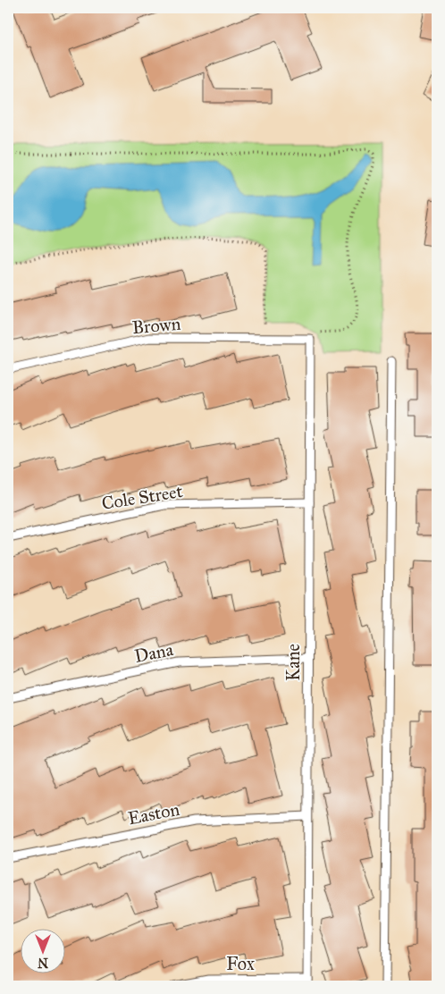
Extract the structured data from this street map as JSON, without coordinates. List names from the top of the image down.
{
  "streets": {
    "lane": [
      "Brown",
      "Cole Street",
      "Dana",
      "Kane",
      "Easton",
      "Fox"
    ]
  },
  "crossings": [
    ["Brown", "Kane"],
    ["Cole Street", "Kane"],
    ["Dana", "Kane"],
    ["Kane", "Easton"],
    ["Kane", "Fox"]
  ],
  "north": "bottom"
}
